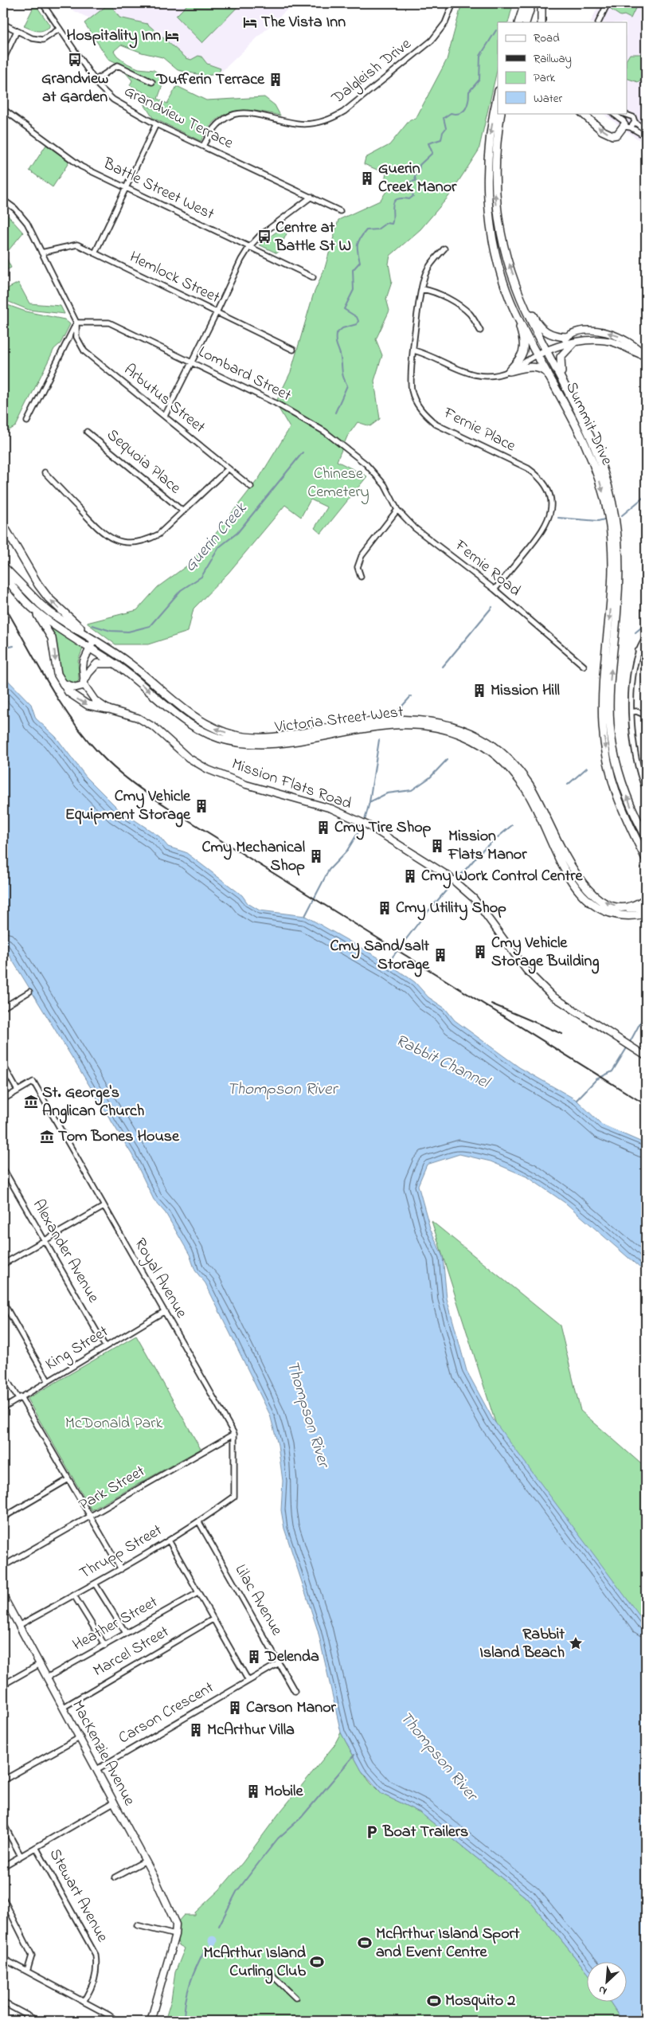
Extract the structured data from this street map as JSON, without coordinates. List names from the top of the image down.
{
  "streets": {
    "main road": ["Summit Drive", "Victoria Street West"],
    "street": [
      "Dalgleish Drive",
      "Grandview Terrace",
      "Battle Street West",
      "Hemlock Street",
      "Lombard Street",
      "Arbutus Street",
      "Fernie Place",
      "Sequoia Place",
      "Fernie Road",
      "Mission Flats Road",
      "Alexander Avenue",
      "Royal Avenue",
      "King Street",
      "Park Street",
      "Thrupp Street",
      "Lilac Avenue",
      "Heather Street",
      "Marcel Street",
      "Carson Crescent",
      "MacKenzie Avenue",
      "Stewart Avenue"
    ]
  },
  "crossings": [
    ["Dalgleish Drive", "Grandview Terrace"],
    ["Hemlock Street", "Arbutus Street"],
    ["Lombard Street", "Arbutus Street"],
    ["Lombard Street", "Fernie Road"],
    ["Fernie Place", "Fernie Road"],
    ["Alexander Avenue", "King Street"],
    ["Royal Avenue", "King Street"],
    ["Royal Avenue", "Park Street"],
    ["Royal Avenue", "Thrupp Street"],
    ["Thrupp Street", "Lilac Avenue"],
    ["Thrupp Street", "MacKenzie Avenue"],
    ["Lilac Avenue", "Carson Crescent"],
    ["Heather Street", "MacKenzie Avenue"],
    ["Marcel Street", "MacKenzie Avenue"],
    ["Carson Crescent", "MacKenzie Avenue"]
  ],
  "water": ["Guerin Creek", "Rabbit Channel", "Thompson River"],
  "parks": ["Chinese Cemetery", "McDonald Park"],
  "places": {
    "hotel": ["The Vista Inn", "Hospitality Inn"],
    "bus stop": ["Grandview at Garden", "Centre at Battle St W"],
    "building": [
      "Dufferin Terrace",
      "Guerin Creek Manor",
      "Mission Hill",
      "Cmy Vehicle Equipment Storage",
      "Cmy Tire Shop",
      "Mission Flats Manor",
      "Cmy Mechanical Shop",
      "Cmy Work Control Centre",
      "Cmy Utility Shop",
      "Cmy Vehicle Storage Building",
      "Cmy Sand/salt Storage",
      "Delenda",
      "Carson Manor",
      "McArthur Villa",
      "Mobile"
    ],
    "museum": ["St. George's Anglican Church", "Tom Bones House"],
    "place": ["Rabbit Island Beach"],
    "parking": ["Boat Trailers"],
    "sports": ["McArthur Island Sport and Event Centre", "McArthur Island Curling Club", "Mosquito 2"]
  },
  "legend": [
    "Road",
    "Railway",
    "Park",
    "Water"
  ],
  "north": "bottom left"
}
